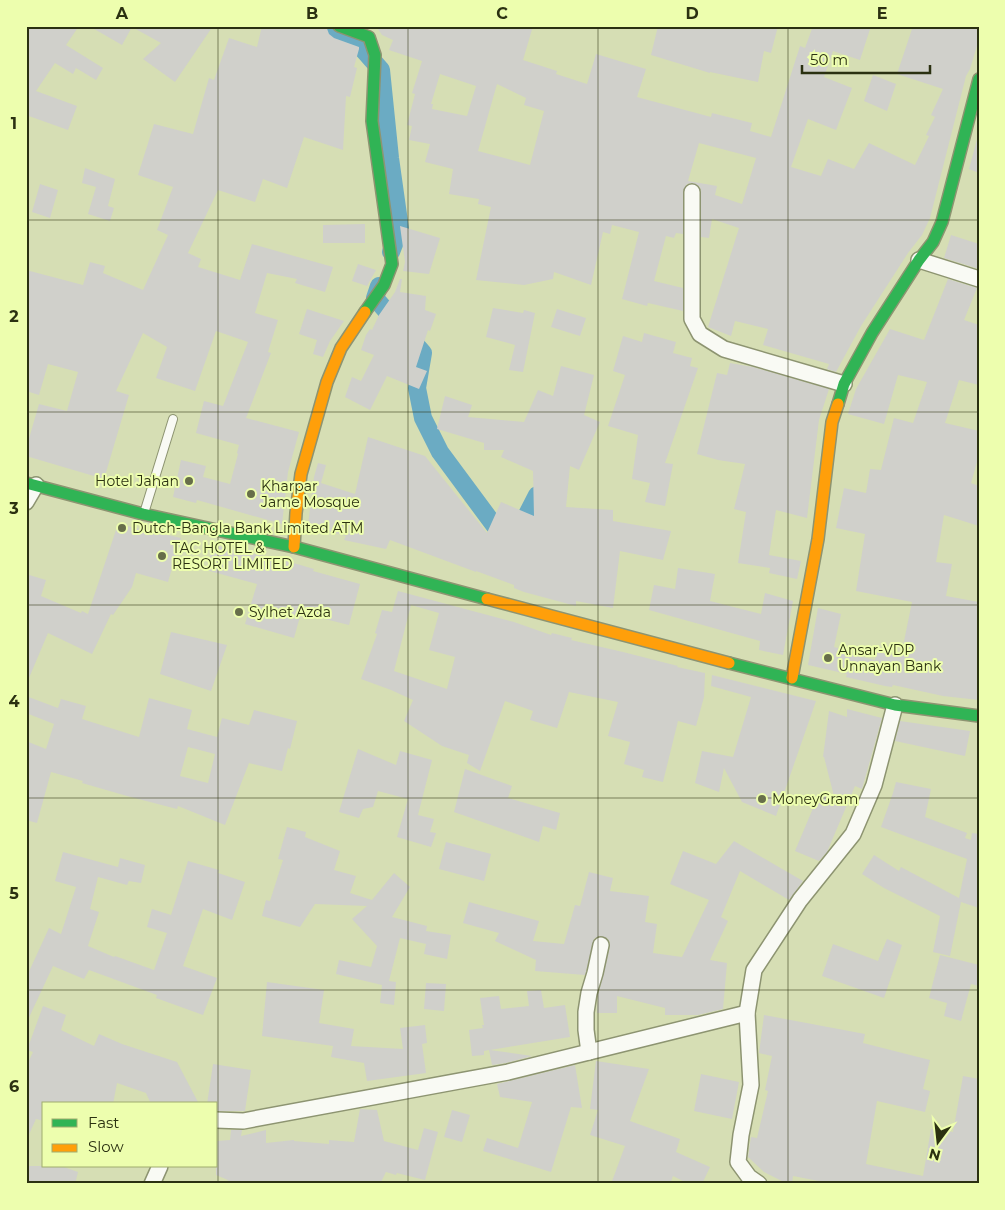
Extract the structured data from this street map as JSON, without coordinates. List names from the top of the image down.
{
  "places": [
    "Hotel Jahan",
    "Kharpar Jame Mosque",
    "Dutch-Bangla Bank Limited ATM",
    "TAC HOTEL & RESORT LIMITED",
    "Sylhet Azda",
    "Ansar-VDP Unnayan Bank",
    "MoneyGram"
  ],
  "legend": ["Fast", "Slow"],
  "scale_bar": "50 m",
  "north": "bottom",
  "grid": {
    "columns": [
      "A",
      "B",
      "C",
      "D",
      "E"
    ],
    "rows": [
      "1",
      "2",
      "3",
      "4",
      "5",
      "6"
    ]
  }
}
